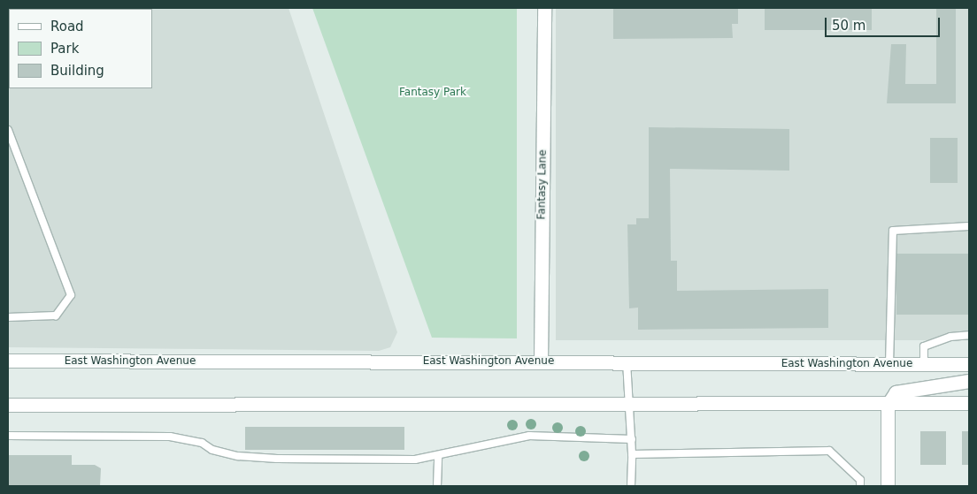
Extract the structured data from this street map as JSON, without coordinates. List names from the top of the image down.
{
  "streets": {
    "main road": ["Fantasy Lane", "East Washington Avenue"]
  },
  "crossings": [
    ["Fantasy Lane", "East Washington Avenue"]
  ],
  "parks": ["Fantasy Park"],
  "legend": ["Road", "Park", "Building"],
  "scale_bar": "50 m"
}
